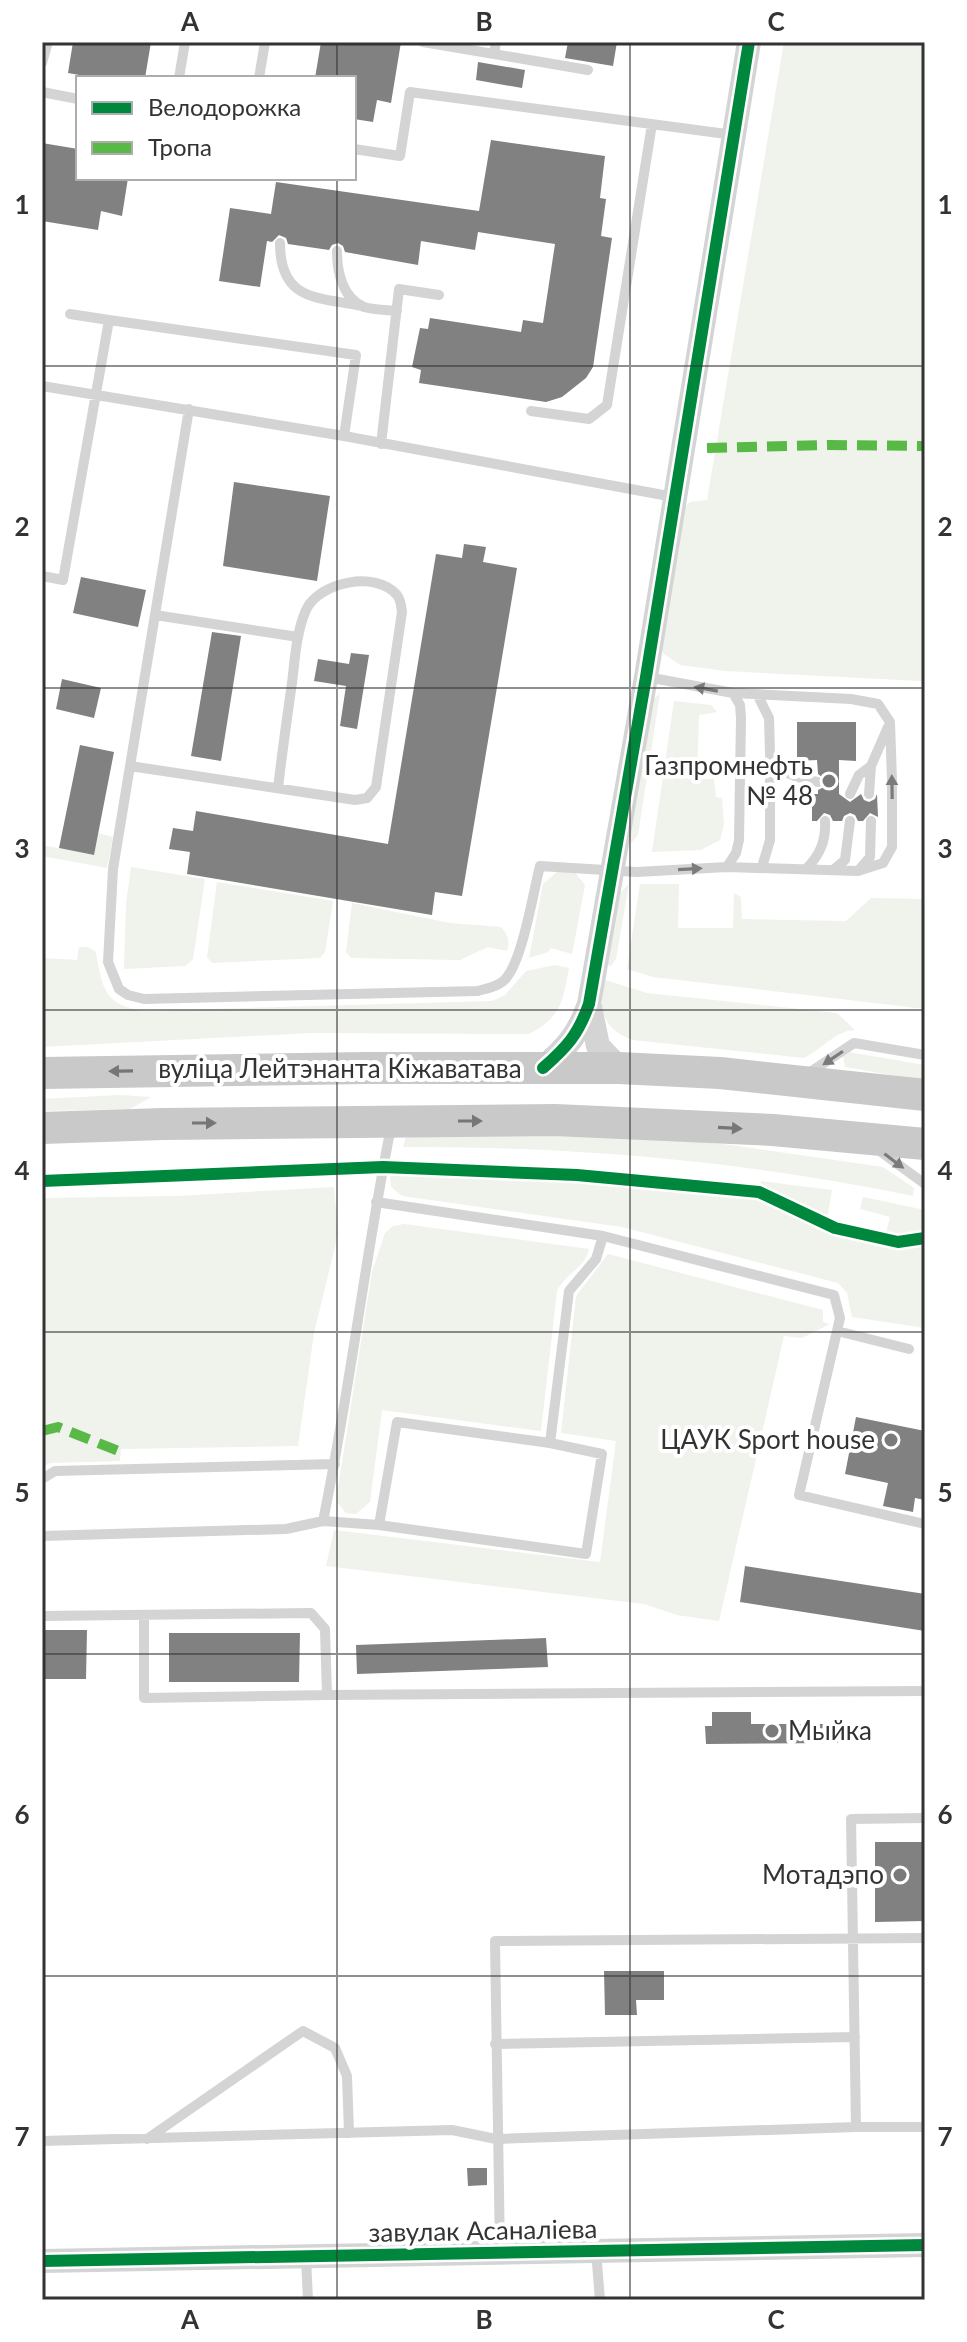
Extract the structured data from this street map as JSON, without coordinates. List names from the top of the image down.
{
  "streets": {
    "main road": ["вуліца Лейтэнанта Кіжаватава"],
    "street": ["завулак Асаналіева"]
  },
  "places": [
    "Газпромнефть № 48",
    "ЦАУК Sport house",
    "Мыйка",
    "Мотадэпо"
  ],
  "legend": ["Велодорожка", "Тропа"],
  "grid": {
    "columns": ["A", "B", "C"],
    "rows": [
      "1",
      "2",
      "3",
      "4",
      "5",
      "6",
      "7"
    ]
  }
}
